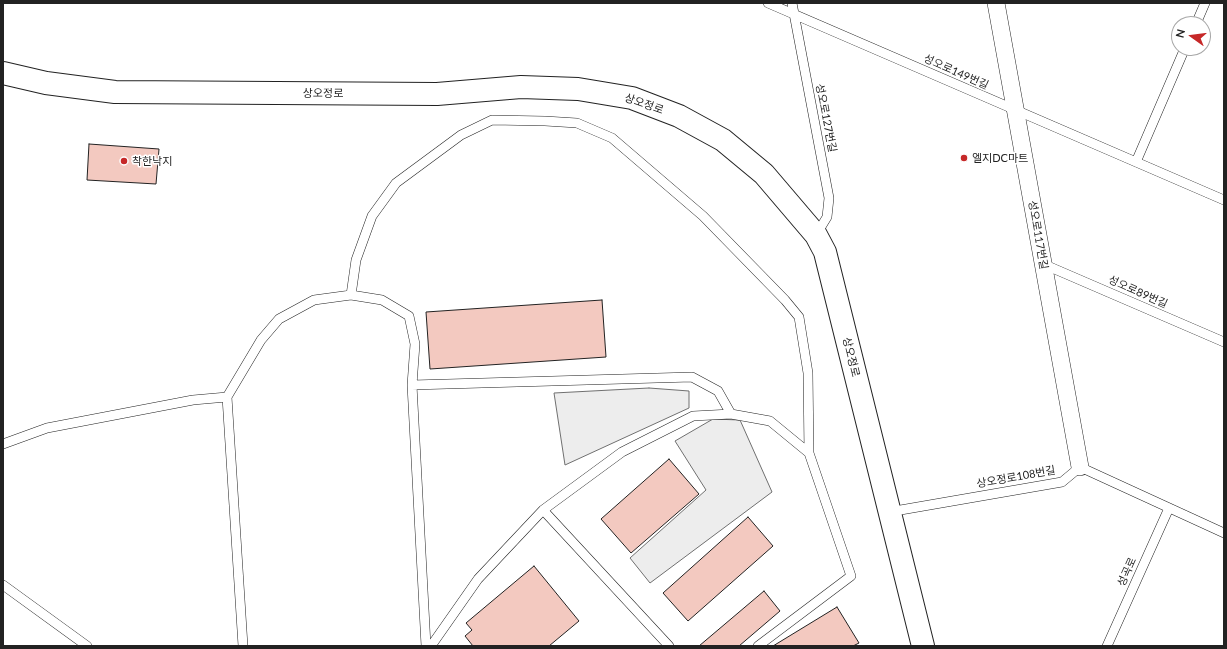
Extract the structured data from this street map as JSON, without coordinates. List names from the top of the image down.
{
  "streets": {
    "street": ["상오정로", "성오로117번길"],
    "lane": [
      "성오로149번길",
      "성오로127번길",
      "성오로89번길",
      "상오정로108번길",
      "성곡로"
    ]
  },
  "crossings": [
    ["성오로149번길", "성오로127번길"],
    ["성오로149번길", "성오로117번길"],
    ["상오정로", "성오로127번길"],
    ["상오정로", "상오정로108번길"],
    ["성오로117번길", "성오로89번길"],
    ["성오로117번길", "상오정로108번길"]
  ],
  "places": ["엘지DC마트", "착한낙지"],
  "north": "left"
}
